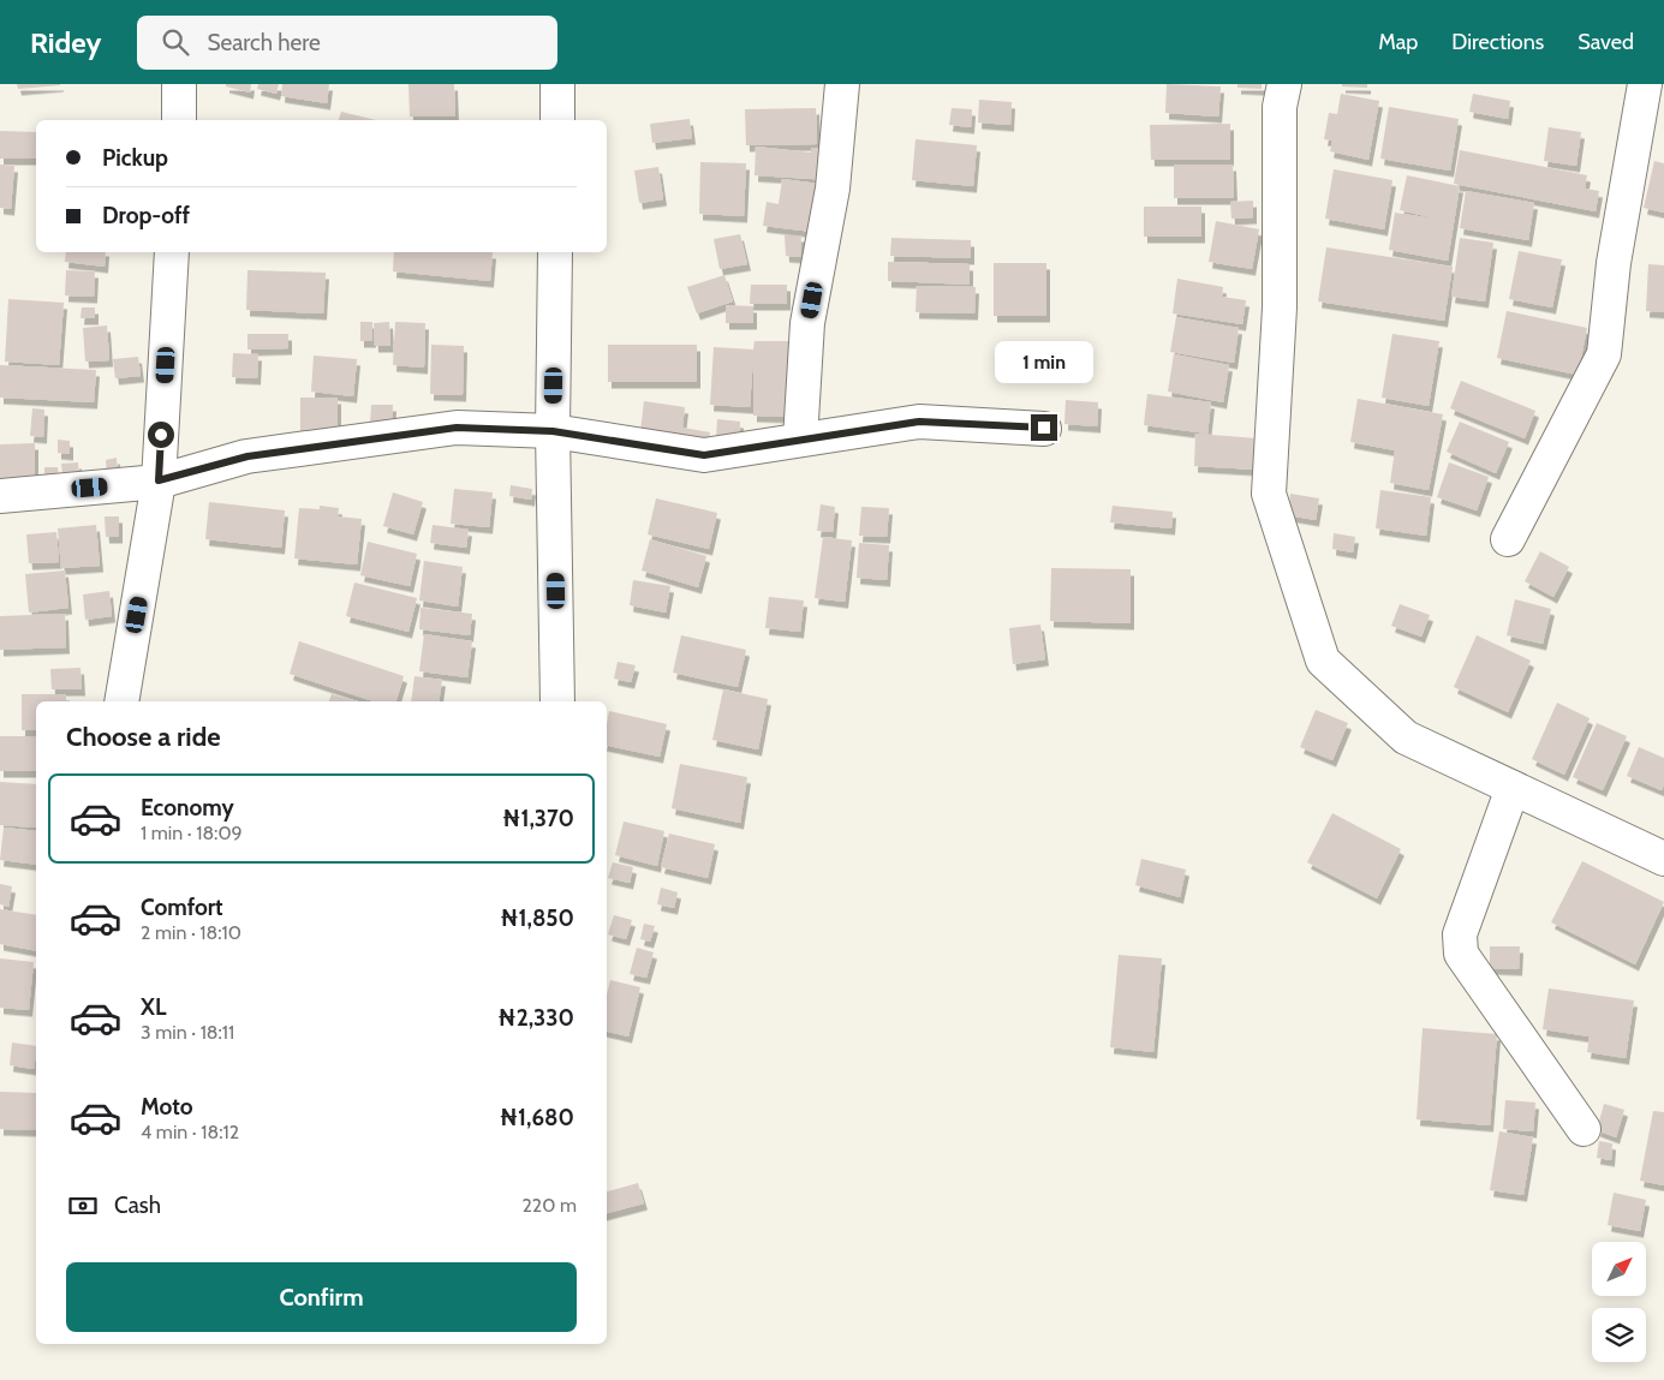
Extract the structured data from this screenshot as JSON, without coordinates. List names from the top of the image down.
{
  "north": "top right",
  "page": {
    "header": "Ridey",
    "search": "Search here",
    "nav": ["Map", "Directions", "Saved"],
    "banner": ["Pickup", "Drop-off"],
    "bubble": "1 min",
    "heading": "Choose a ride",
    "list": [
      {
        "name": "Economy",
        "note": "1 min · 18:09",
        "value": "₦1,370"
      },
      {
        "name": "Comfort",
        "note": "2 min · 18:10",
        "value": "₦1,850"
      },
      {
        "name": "XL",
        "note": "3 min · 18:11",
        "value": "₦2,330"
      },
      {
        "name": "Moto",
        "note": "4 min · 18:12",
        "value": "₦1,680"
      }
    ],
    "pay": ["Cash", "220 m"],
    "buttons": "Confirm"
  }
}
